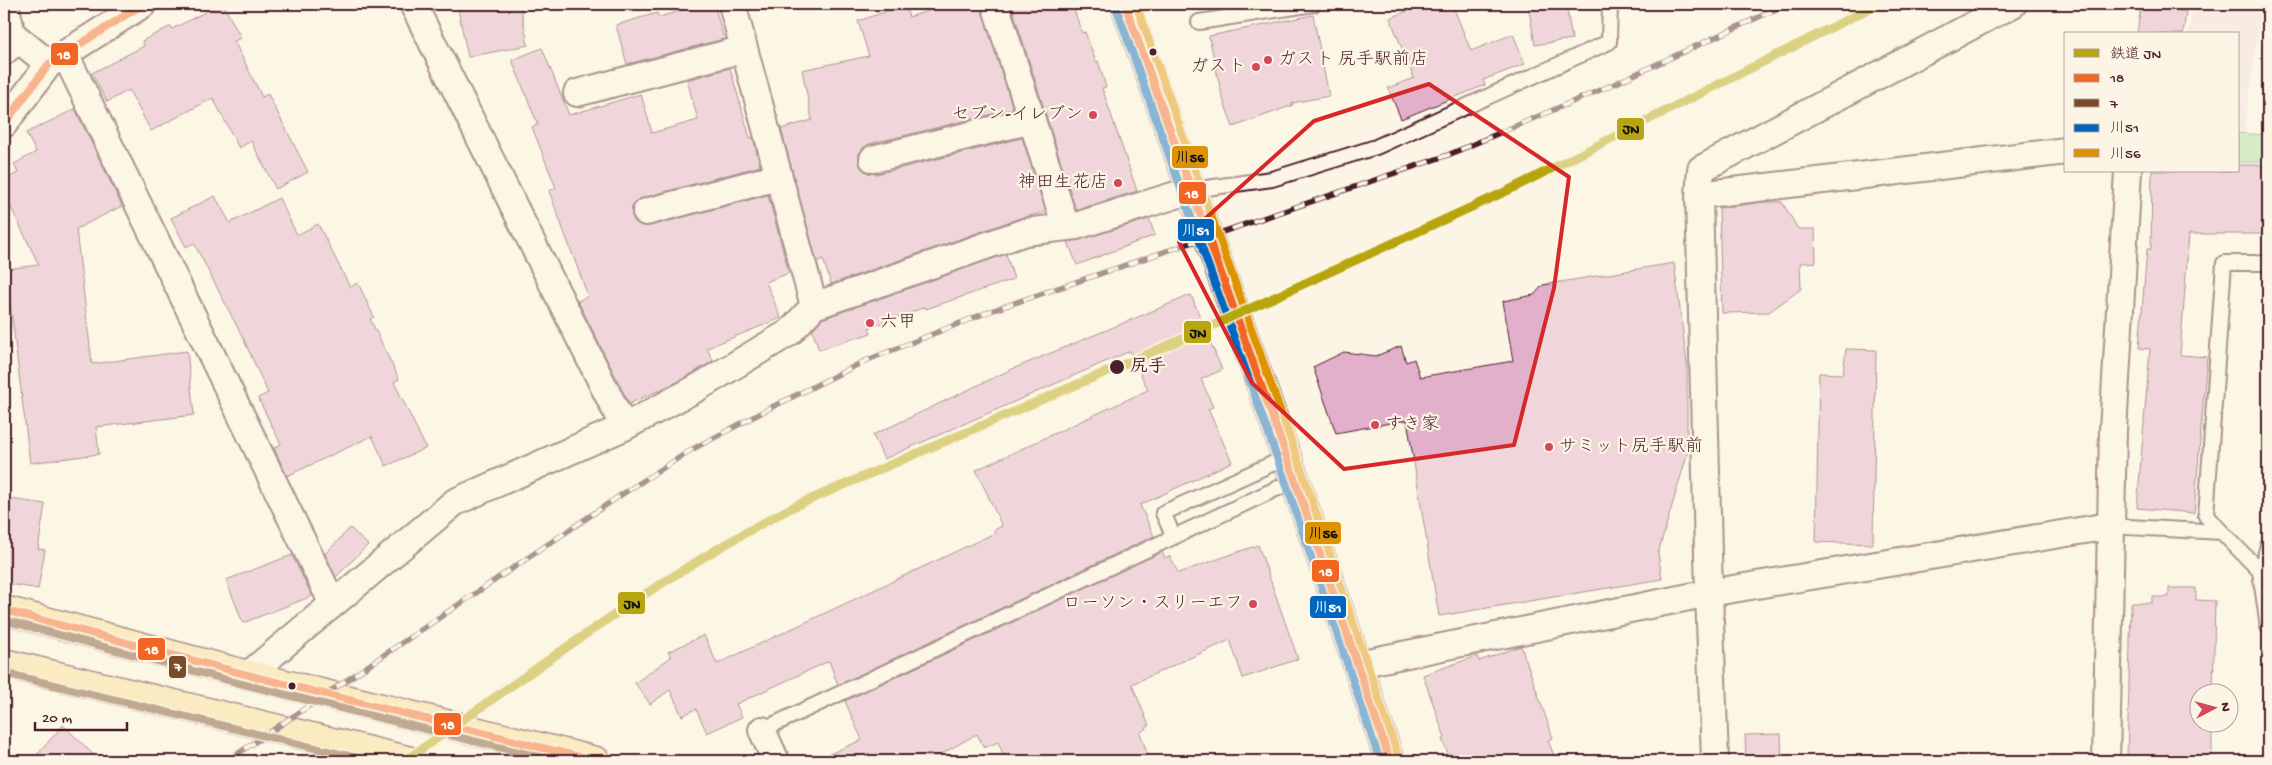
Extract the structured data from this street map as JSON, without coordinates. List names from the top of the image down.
{
  "places": [
    "ガスト 尻手駅前店",
    "ガスト",
    "セブン-イレブン",
    "神田生花店",
    "六甲",
    "尻手",
    "すき家",
    "サミット尻手駅前",
    "ローソン・スリーエフ"
  ],
  "lines": [
    "rail line JN",
    "transit line 18",
    "transit line 川56",
    "transit line 川51",
    "transit line 7"
  ],
  "legend": [
    "鉄道 JN",
    "18",
    "7",
    "川51",
    "川56"
  ],
  "scale_bar": "20 m",
  "north": "right"
}
